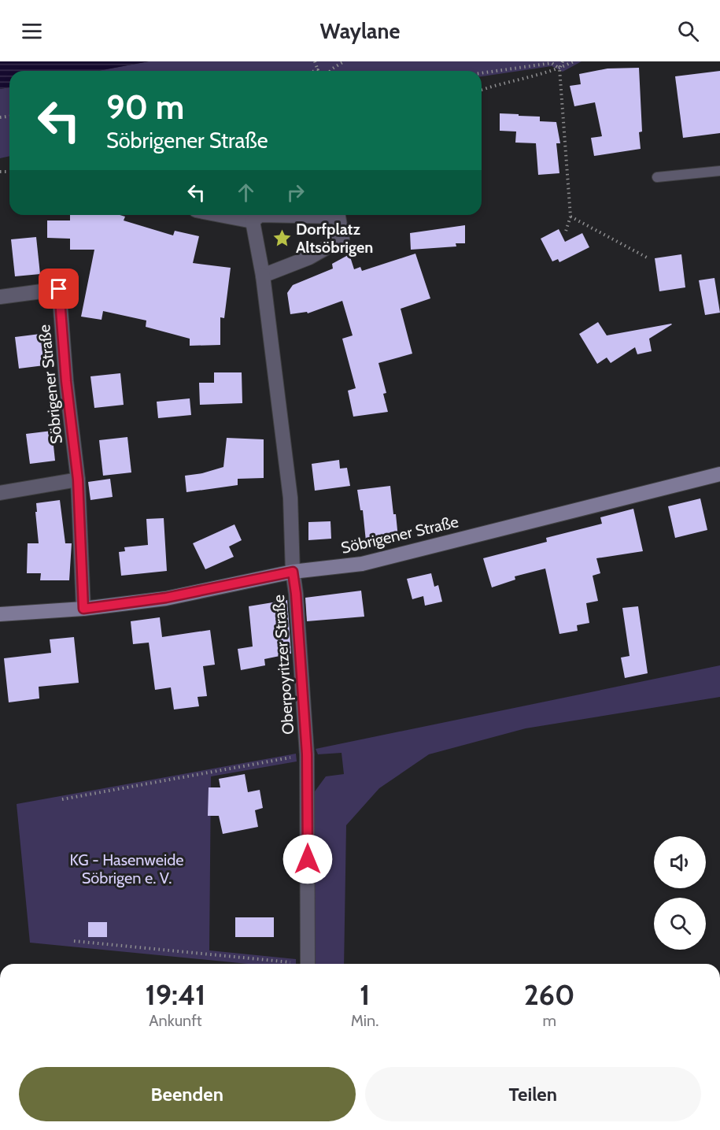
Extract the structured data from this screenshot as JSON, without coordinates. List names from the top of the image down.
{
  "streets": {
    "street": ["Söbrigener Straße", "Oberpoyritzer Straße"]
  },
  "crossings": [
    ["Söbrigener Straße", "Oberpoyritzer Straße"]
  ],
  "parks": ["KG - Hasenweide Söbrigen e. V."],
  "places": {
    "place": ["Dorfplatz Altsöbrigen"]
  },
  "page": {
    "header": "Waylane",
    "turn": ["90 m", "Söbrigener Straße"],
    "eta": [
      "19:41",
      "Ankunft",
      "1",
      "Min.",
      "260",
      "m"
    ],
    "buttons": ["Beenden", "Teilen"]
  }
}
